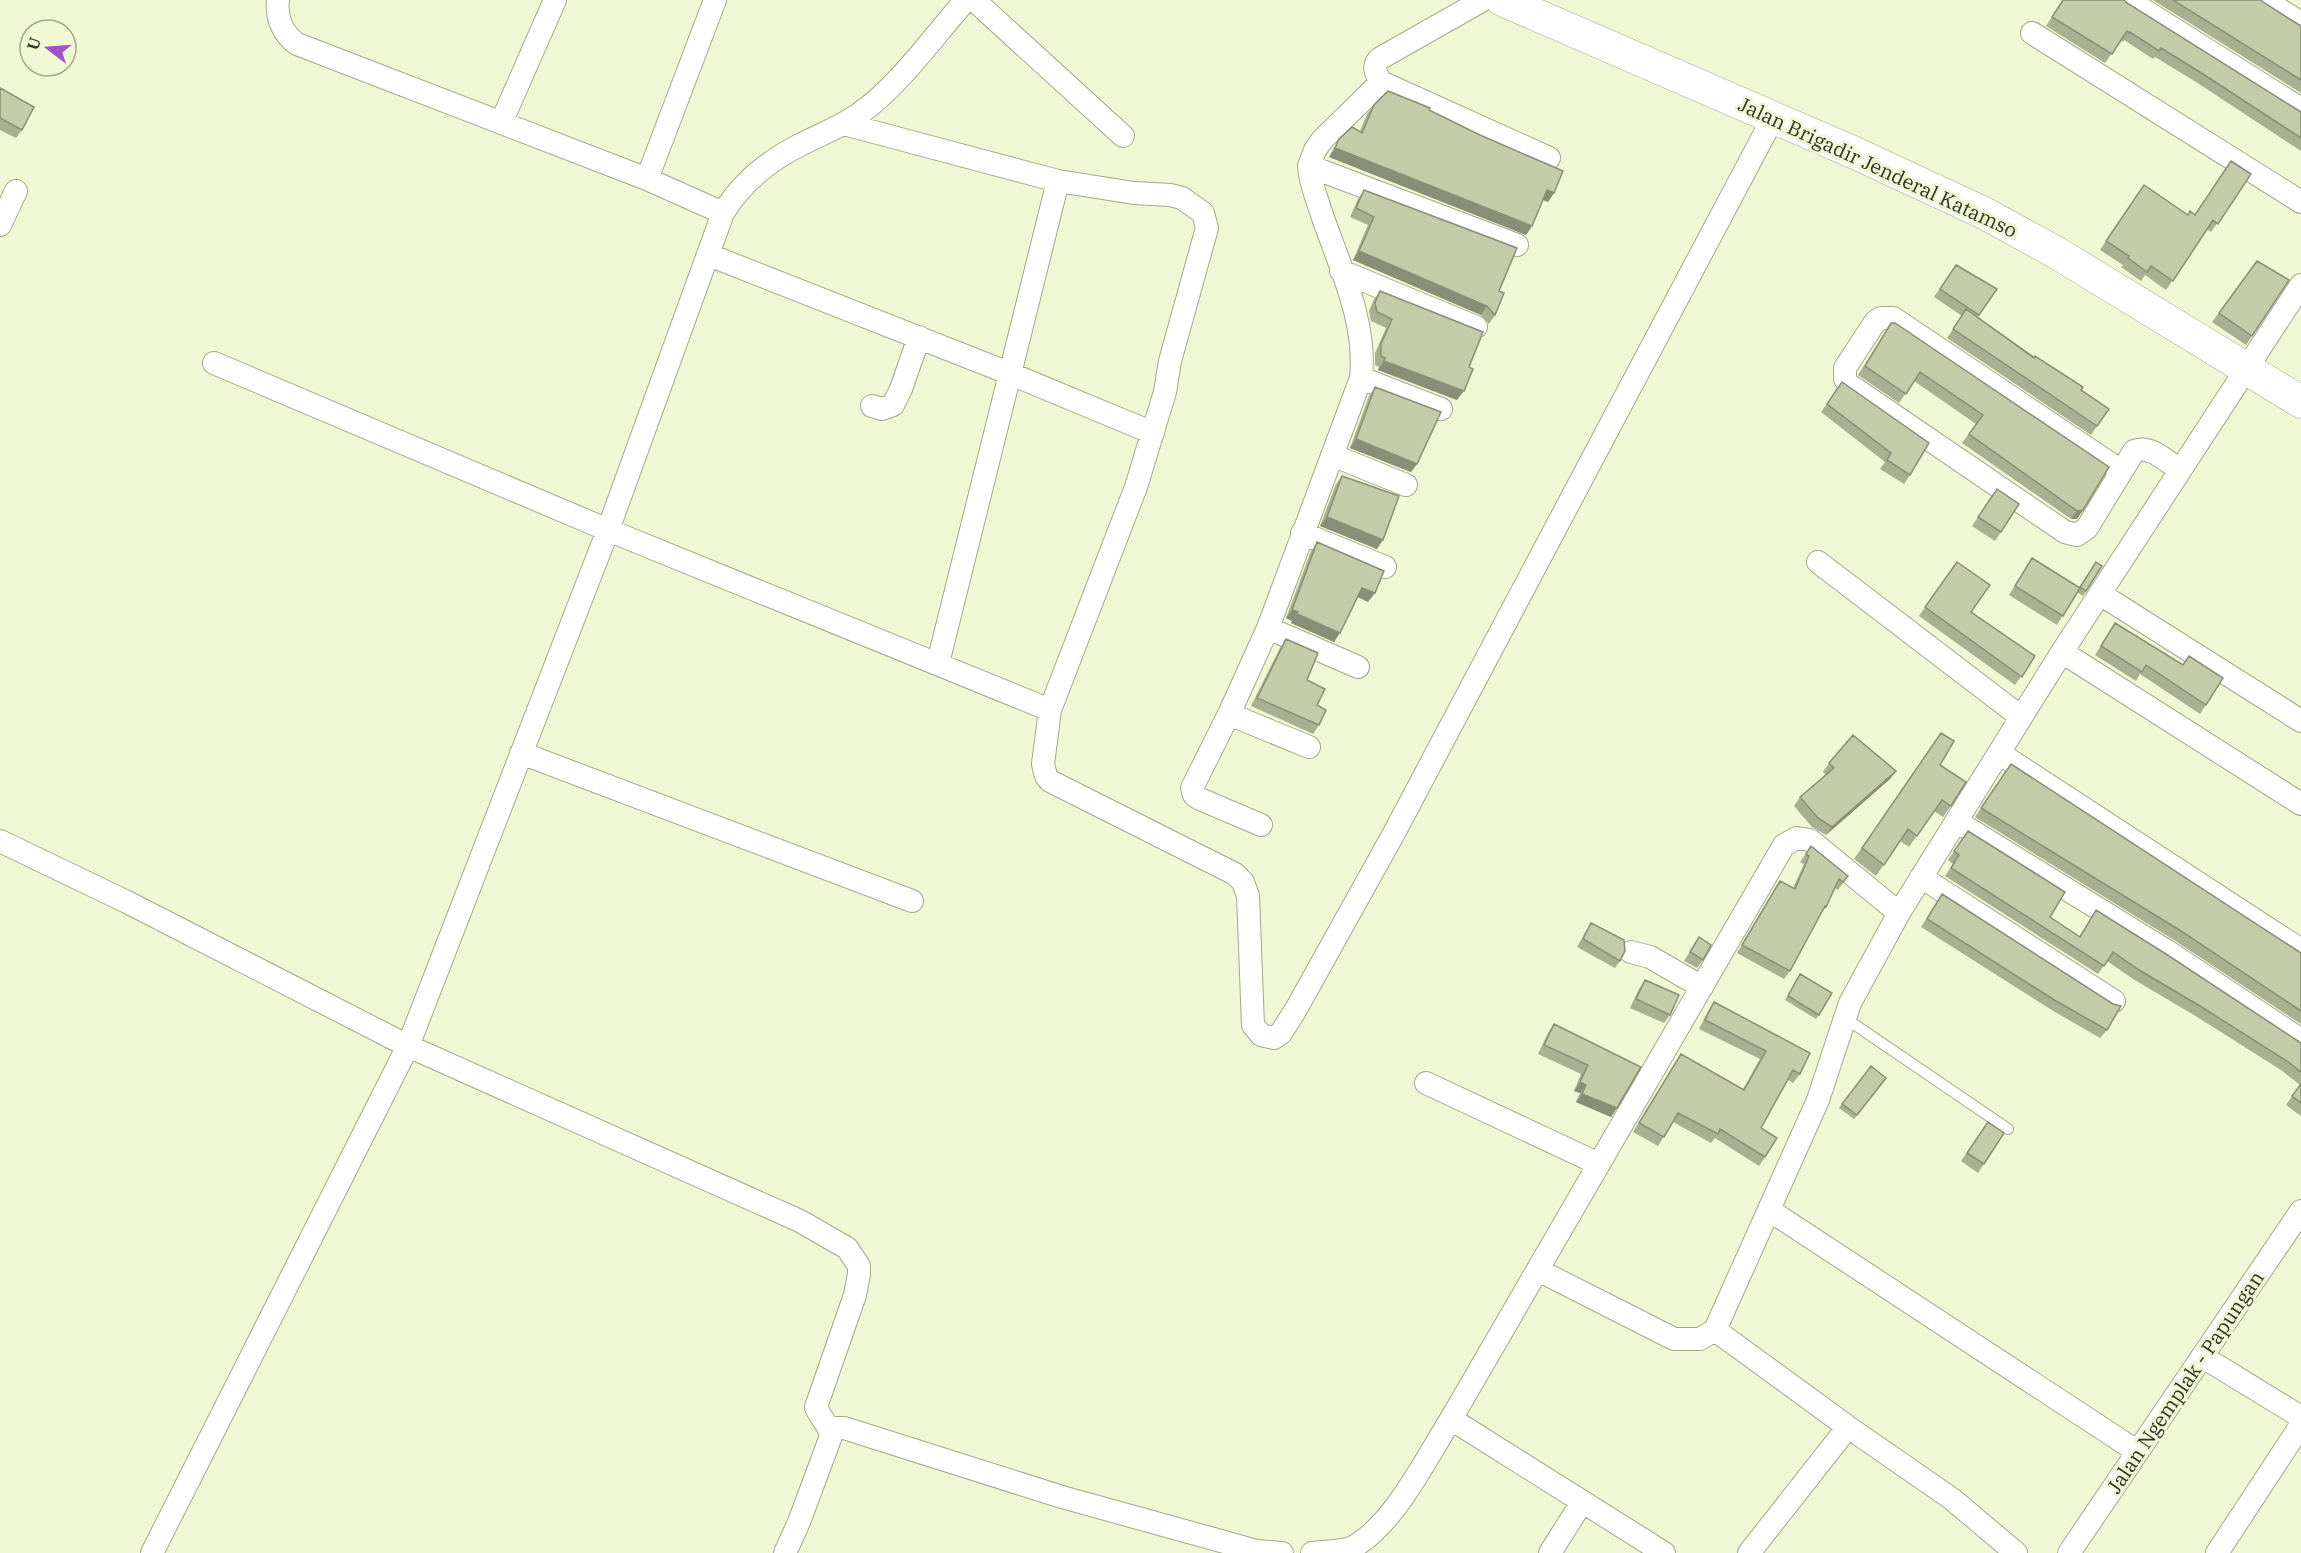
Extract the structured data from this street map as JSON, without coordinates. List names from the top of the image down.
{
  "streets": {
    "main road": ["Jalan Brigadir Jenderal Katamso"],
    "street": ["Jalan Ngemplak - Papungan"]
  },
  "north": "left"
}
